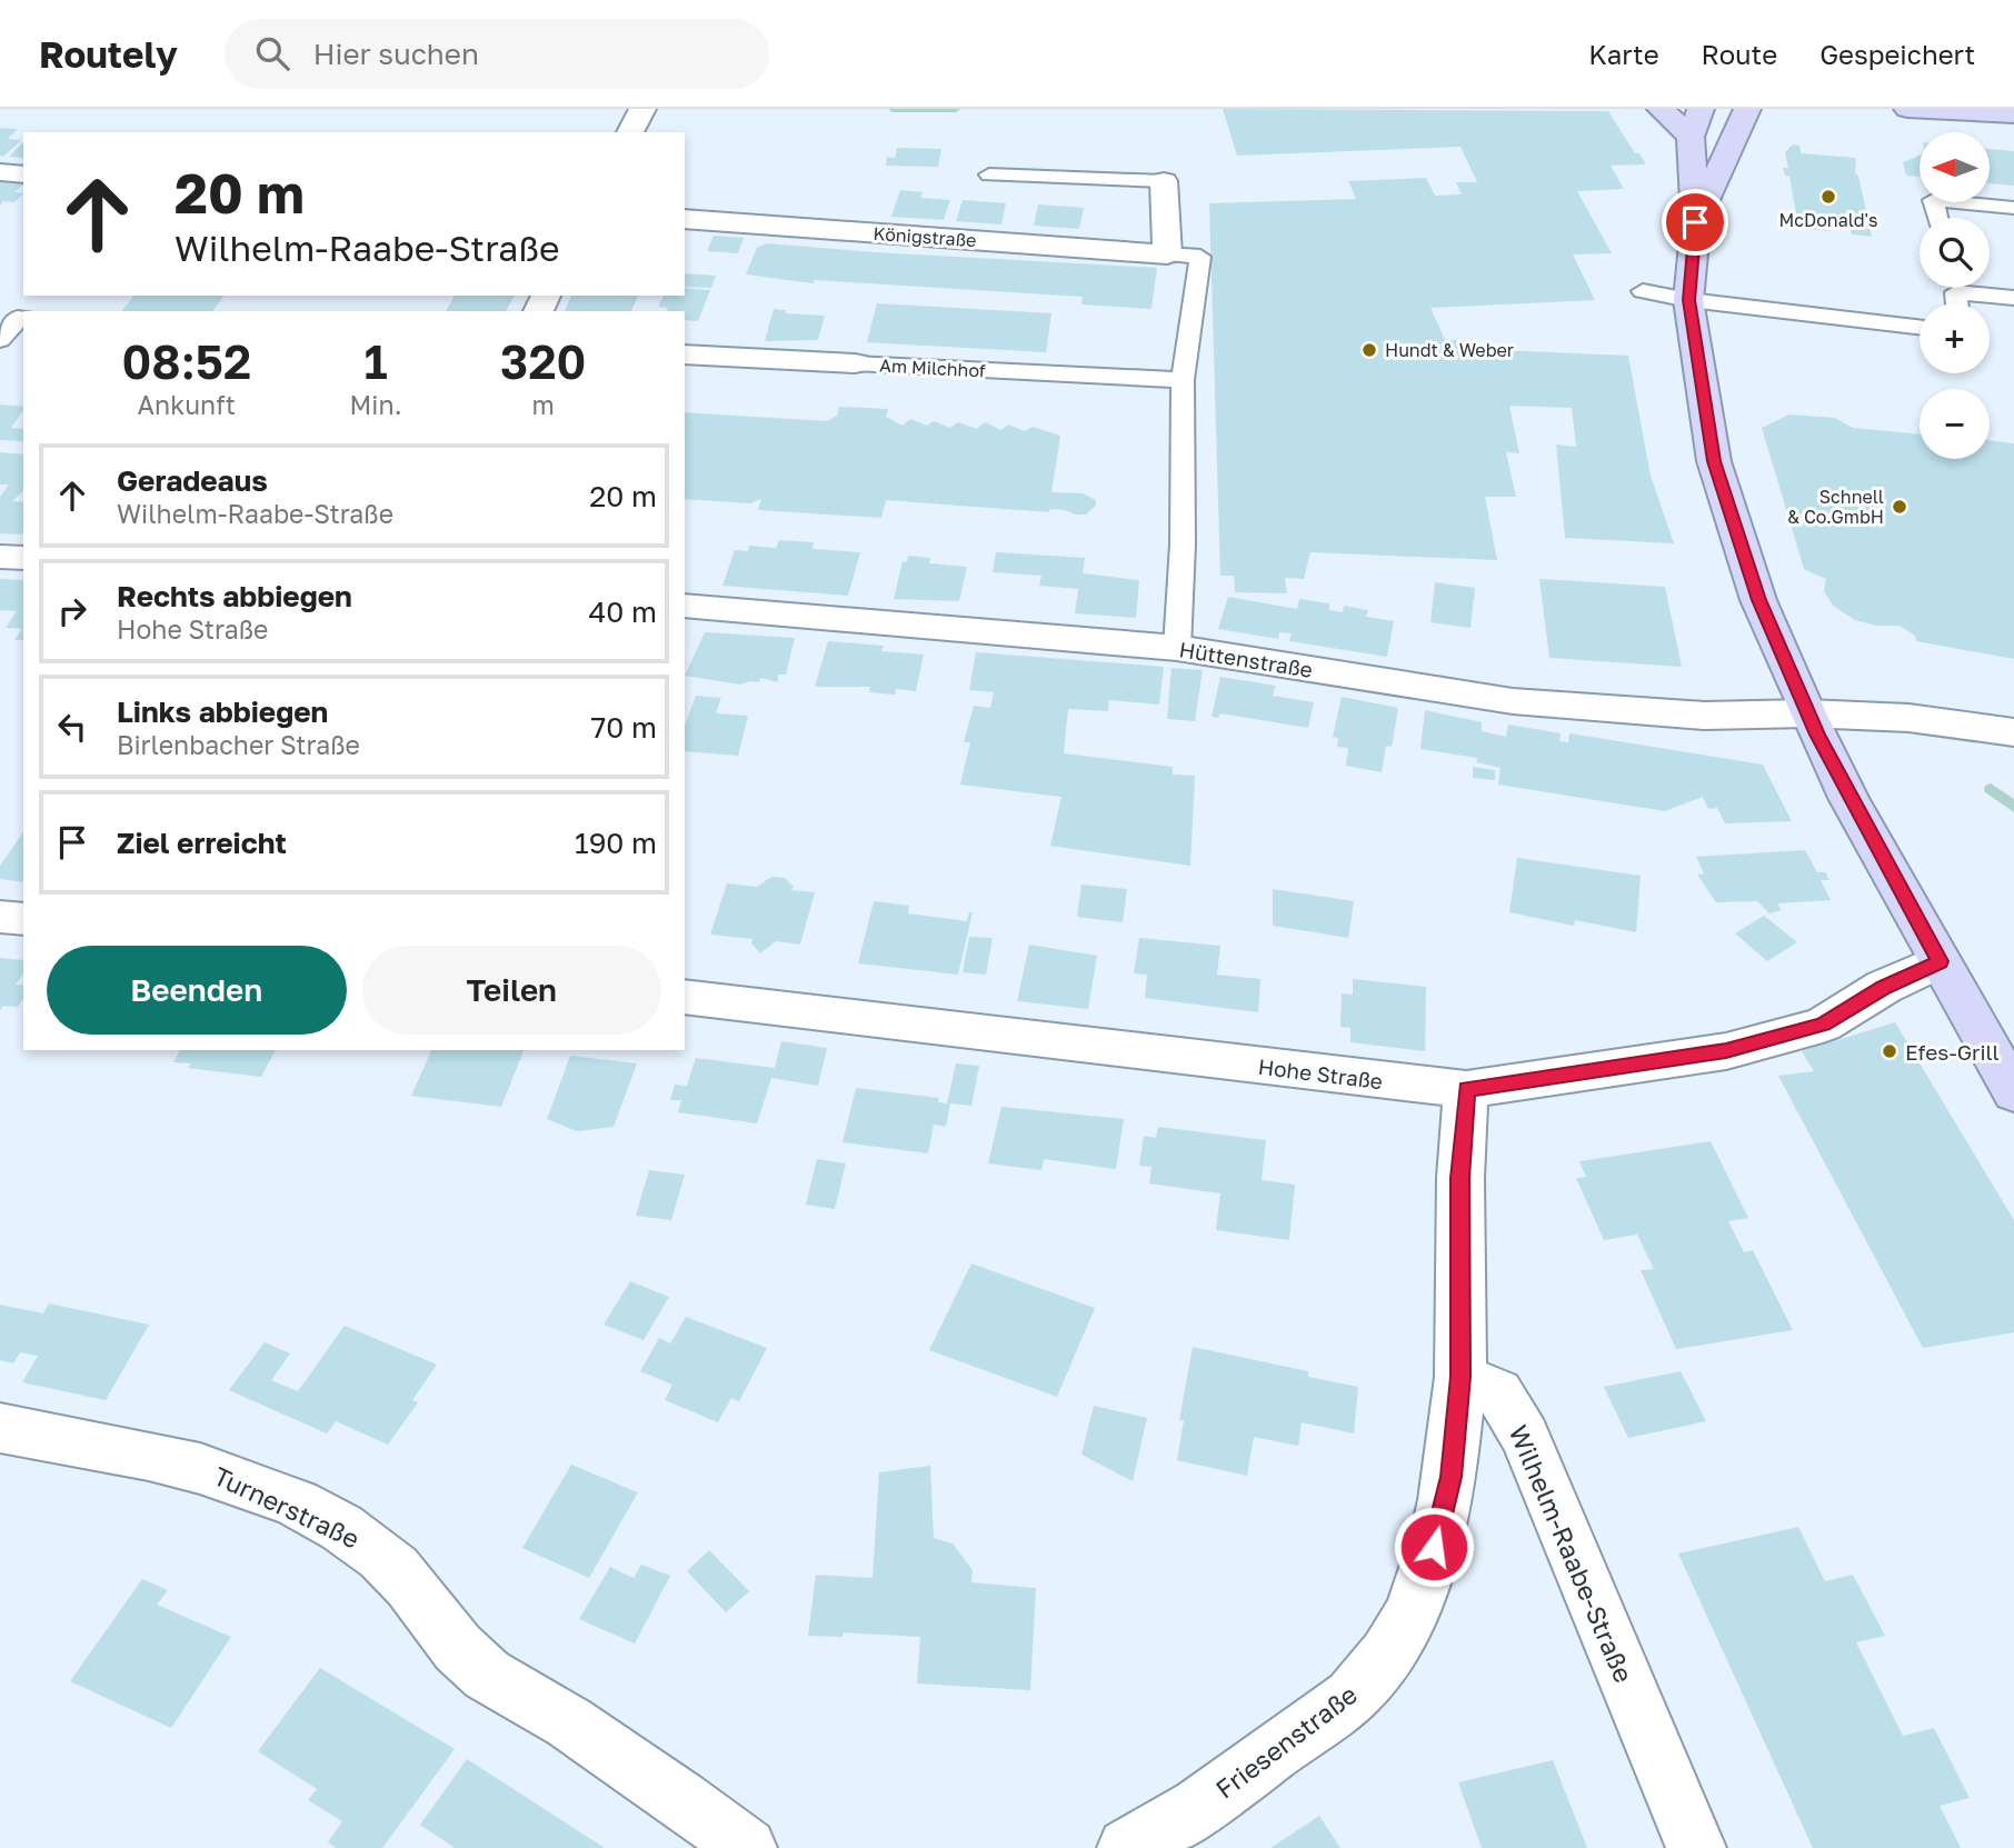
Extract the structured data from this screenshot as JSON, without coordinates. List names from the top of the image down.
{
  "streets": {
    "street": [
      "Königstraße",
      "Am Milchhof",
      "Hüttenstraße",
      "Hohe Straße",
      "Turnerstraße",
      "Wilhelm-Raabe-Straße",
      "Friesenstraße"
    ]
  },
  "crossings": [
    ["Königstraße", "Am Milchhof"],
    ["Königstraße", "Hüttenstraße"],
    ["Wilhelm-Raabe-Straße", "Friesenstraße"]
  ],
  "places": [
    "McDonald's",
    "Hundt & Weber",
    "Schnell & Co.GmbH",
    "Efes-Grill"
  ],
  "north": "left",
  "page": {
    "header": "Routely",
    "search": "Hier suchen",
    "nav": ["Karte", "Route", "Gespeichert"],
    "map_buttons": ["+", "−"],
    "turn": ["20 m", "Wilhelm-Raabe-Straße"],
    "eta": [
      "08:52",
      "Ankunft",
      "1",
      "Min.",
      "320",
      "m"
    ],
    "list": [
      {
        "name": "Geradeaus",
        "note": "Wilhelm-Raabe-Straße",
        "value": "20 m"
      },
      {
        "name": "Rechts abbiegen",
        "note": "Hohe Straße",
        "value": "40 m"
      },
      {
        "name": "Links abbiegen",
        "note": "Birlenbacher Straße",
        "value": "70 m"
      },
      {
        "name": "Ziel erreicht",
        "value": "190 m"
      }
    ],
    "buttons": ["Beenden", "Teilen"]
  }
}
